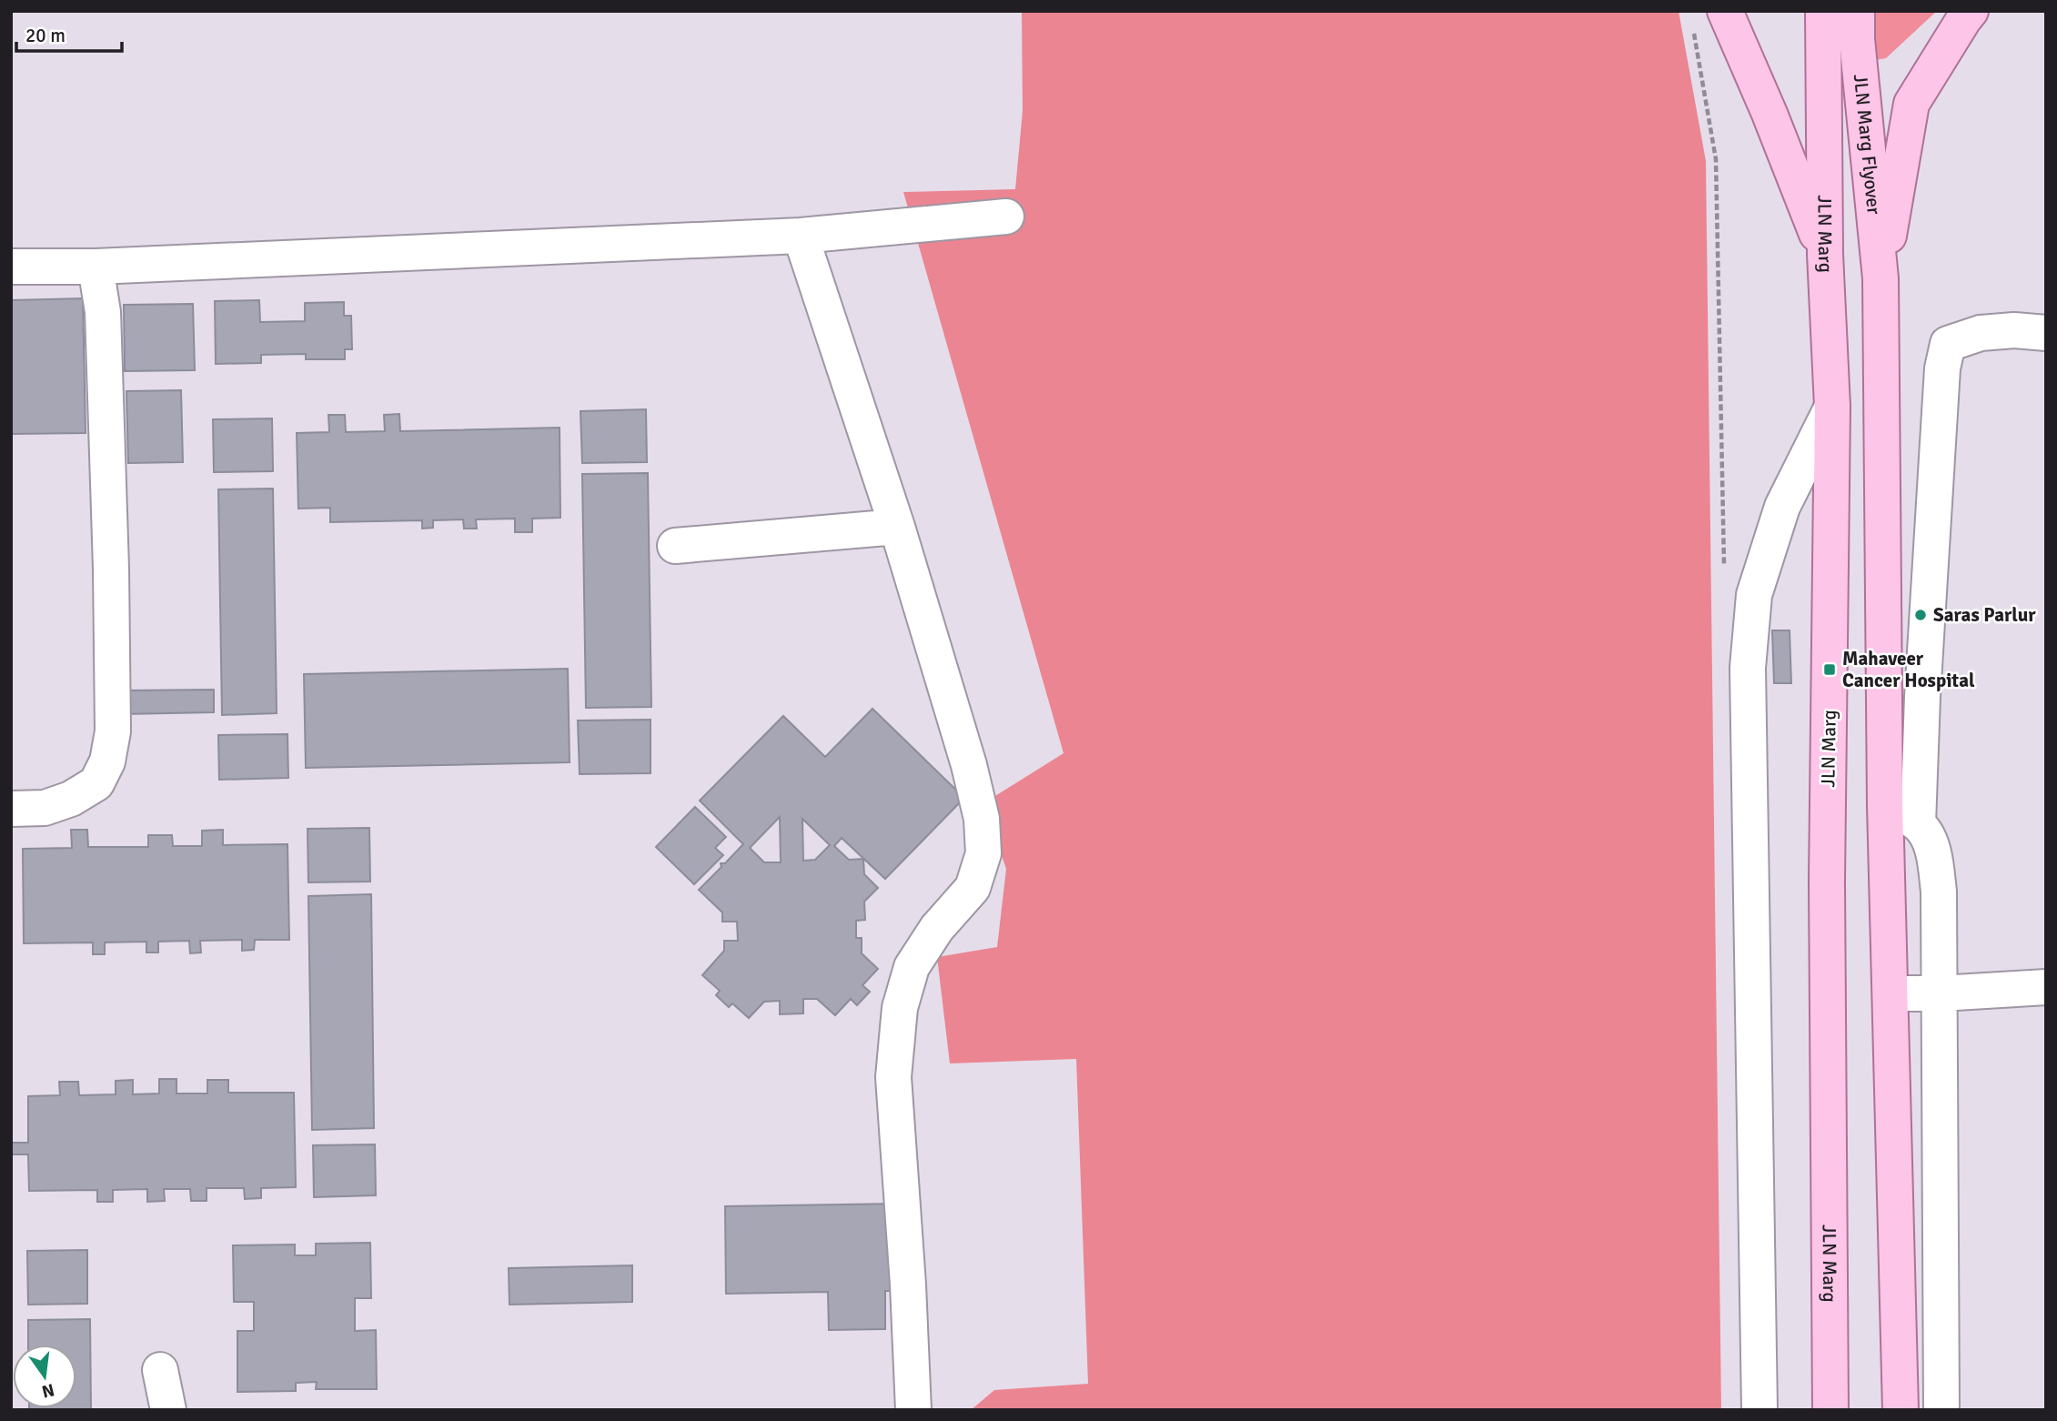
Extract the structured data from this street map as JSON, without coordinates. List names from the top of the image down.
{
  "streets": {
    "main road": ["JLN Marg Flyover", "JLN Marg"]
  },
  "places": {
    "other": ["Saras Parlur"],
    "transit": ["Mahaveer Cancer Hospital"]
  },
  "scale_bar": "20 m",
  "north": "bottom"
}
